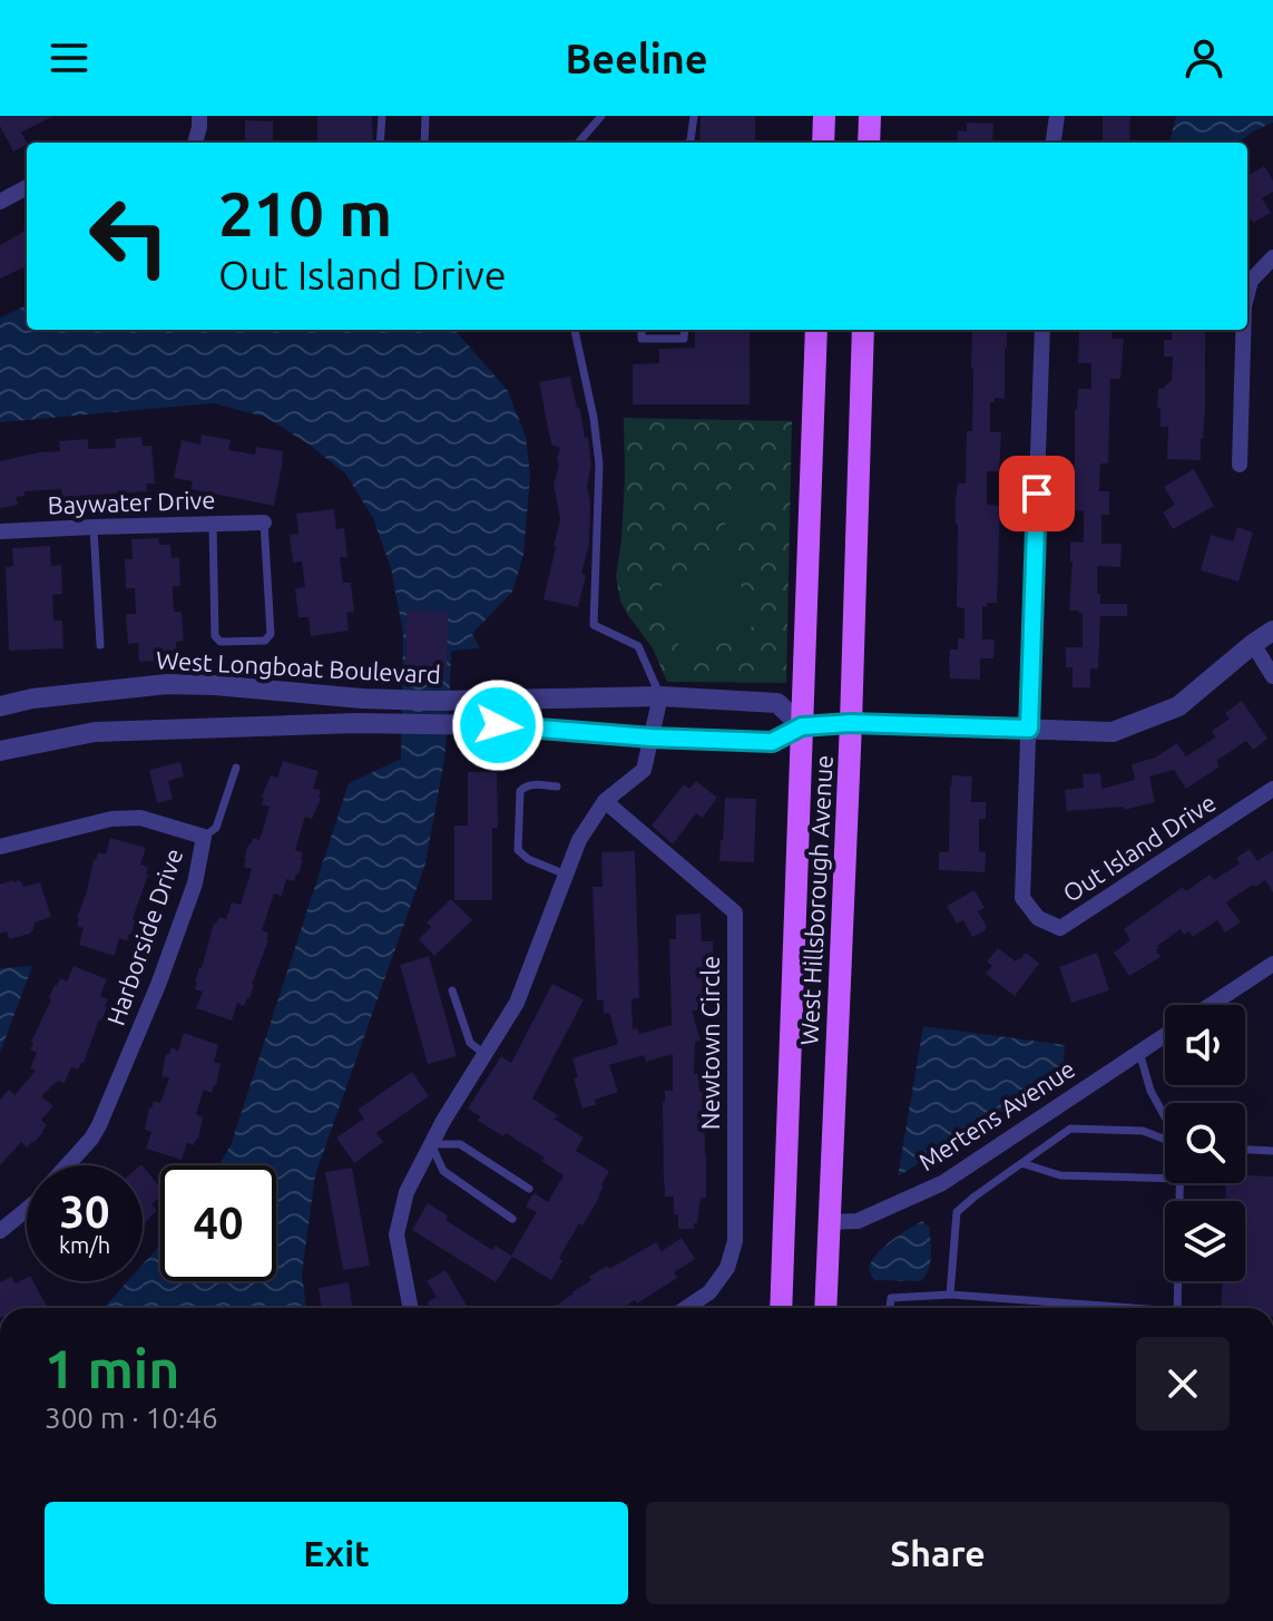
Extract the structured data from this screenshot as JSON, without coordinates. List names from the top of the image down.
{
  "streets": {
    "main road": ["West Hillsborough Avenue"],
    "street": [
      "Baywater Drive",
      "West Longboat Boulevard",
      "Out Island Drive",
      "Harborside Drive",
      "Newtown Circle",
      "Mertens Avenue"
    ]
  },
  "crossings": [
    ["West Longboat Boulevard", "Out Island Drive"],
    ["West Longboat Boulevard", "West Hillsborough Avenue"],
    ["West Hillsborough Avenue", "Mertens Avenue"]
  ],
  "page": {
    "header": "Beeline",
    "turn": ["210 m", "Out Island Drive"],
    "speed": "30 km/h",
    "limit": "40",
    "heading": ["1 min", "300 m · 10:46"],
    "buttons": ["Exit", "Share"]
  }
}
